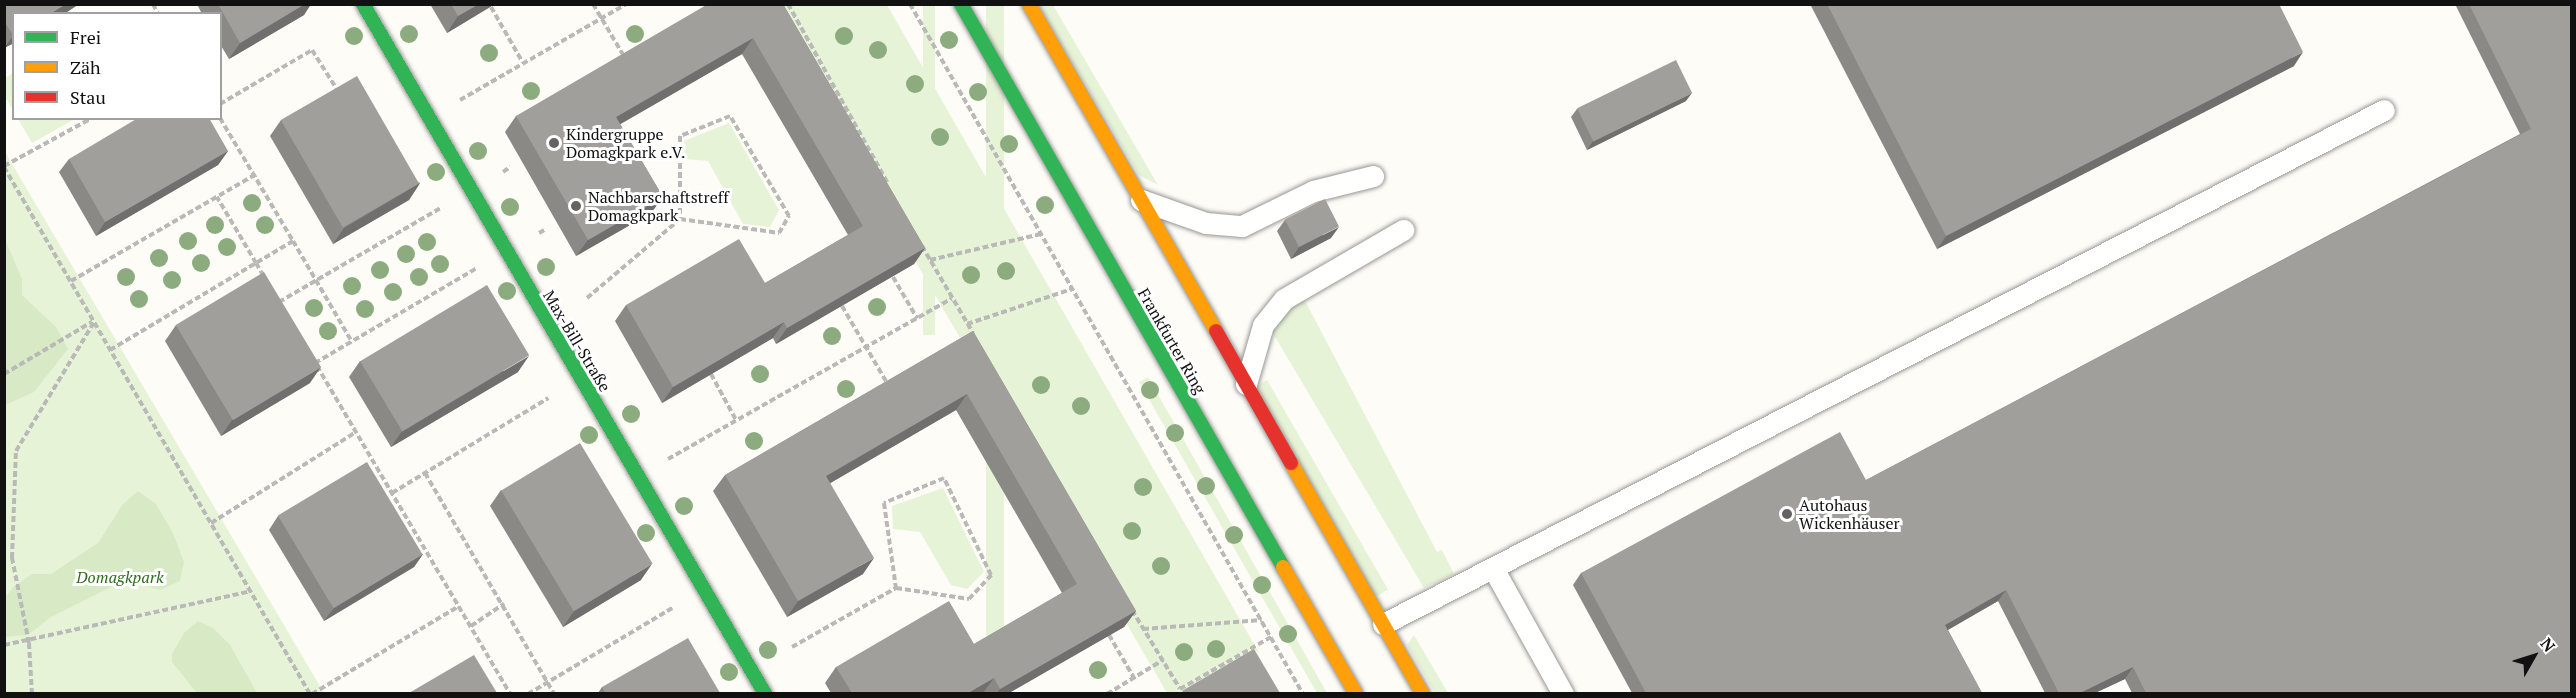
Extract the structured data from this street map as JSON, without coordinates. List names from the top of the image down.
{
  "streets": {
    "main road": ["Max-Bill-Straße", "Frankfurter Ring"]
  },
  "parks": ["Domagkpark"],
  "places": ["Kindergruppe Domagkpark e.V.", "Nachbarschaftstreff Domagkpark", "Autohaus Wickenhäuser"],
  "legend": ["Frei", "Zäh", "Stau"],
  "north": "top right"
}
